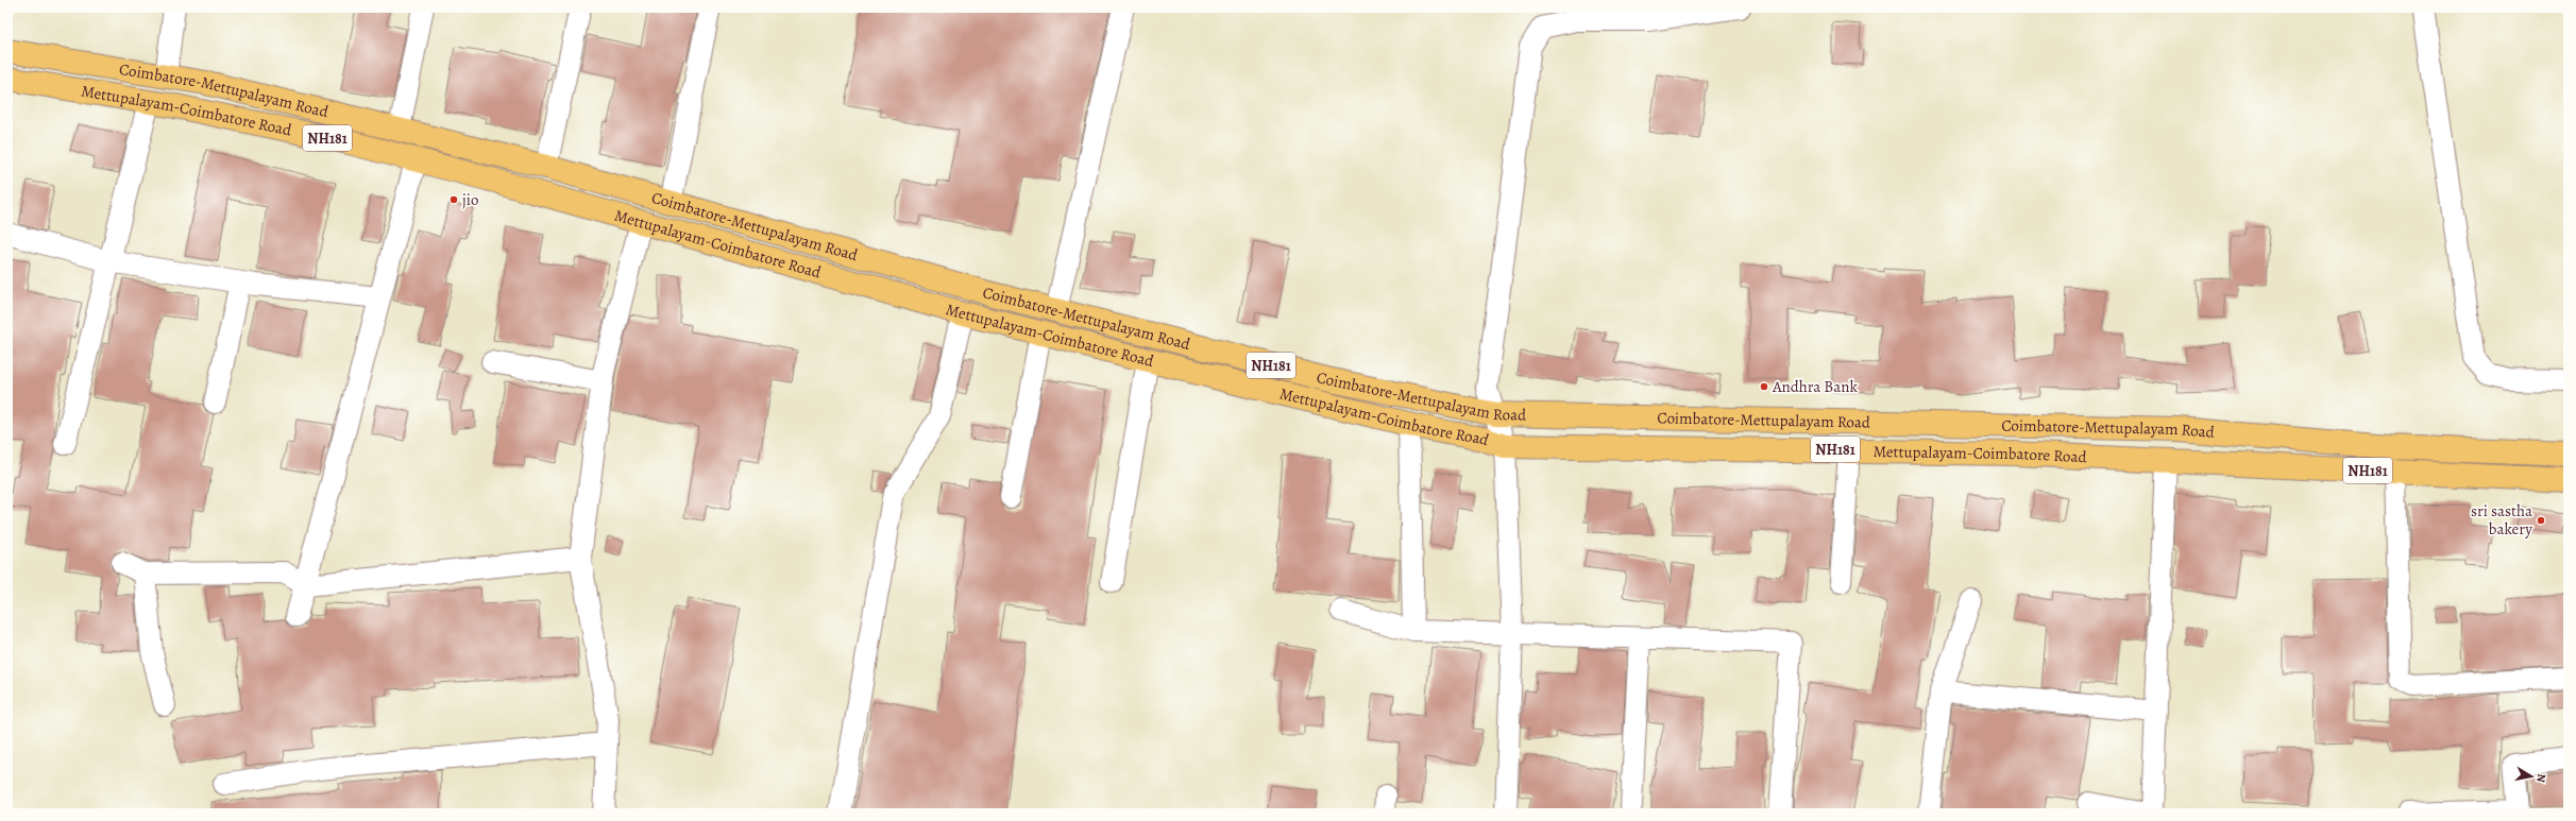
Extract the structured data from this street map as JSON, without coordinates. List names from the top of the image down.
{
  "streets": {
    "highway": ["Coimbatore-Mettupalayam Road", "Mettupalayam-Coimbatore Road", "NH181"]
  },
  "places": ["jio", "Andhra Bank", "sri sastha bakery"],
  "north": "right"
}
